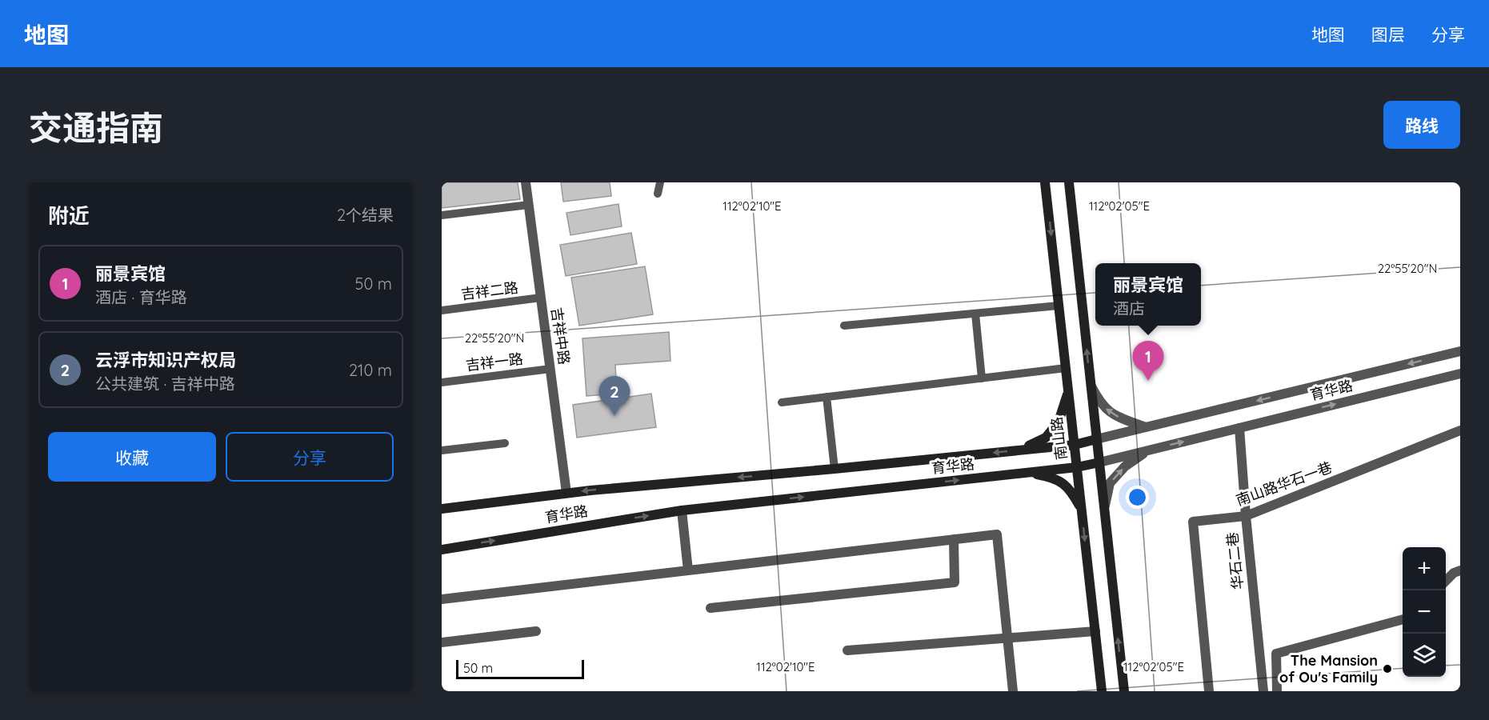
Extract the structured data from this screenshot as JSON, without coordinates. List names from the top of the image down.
{
  "streets": {
    "main road": ["育华路", "南山路"],
    "street": ["吉祥中路", "南山路华石一巷", "华石二巷"],
    "lane": ["吉祥二路", "吉祥一路"]
  },
  "crossings": [
    ["吉祥二路", "吉祥中路"],
    ["吉祥中路", "吉祥一路"],
    ["吉祥中路", "育华路"],
    ["育华路", "南山路"],
    ["育华路", "华石二巷"],
    ["南山路华石一巷", "华石二巷"]
  ],
  "places": ["The Mansion of Ou's Family"],
  "scale_bar": "50 m",
  "page": {
    "header": "地图",
    "nav": ["地图", "图层", "分享"],
    "title": "交通指南",
    "buttons": [
      "路线",
      ["收藏", "分享"]
    ],
    "heading": ["附近", "2个结果"],
    "list": [
      {
        "mark": "1",
        "name": "丽景宾馆",
        "note": "酒店 · 育华路",
        "value": "50 m"
      },
      {
        "mark": "2",
        "name": "云浮市知识产权局",
        "note": "公共建筑 · 吉祥中路",
        "value": "210 m"
      }
    ],
    "popup": ["丽景宾馆", "酒店"],
    "pins": ["1", "2"],
    "map_buttons": ["+", "−"],
    "scale": "50 m"
  },
  "coordinates": ["112°02'10\"E", "112°02'05\"E", "22°55'20\"N"]
}
